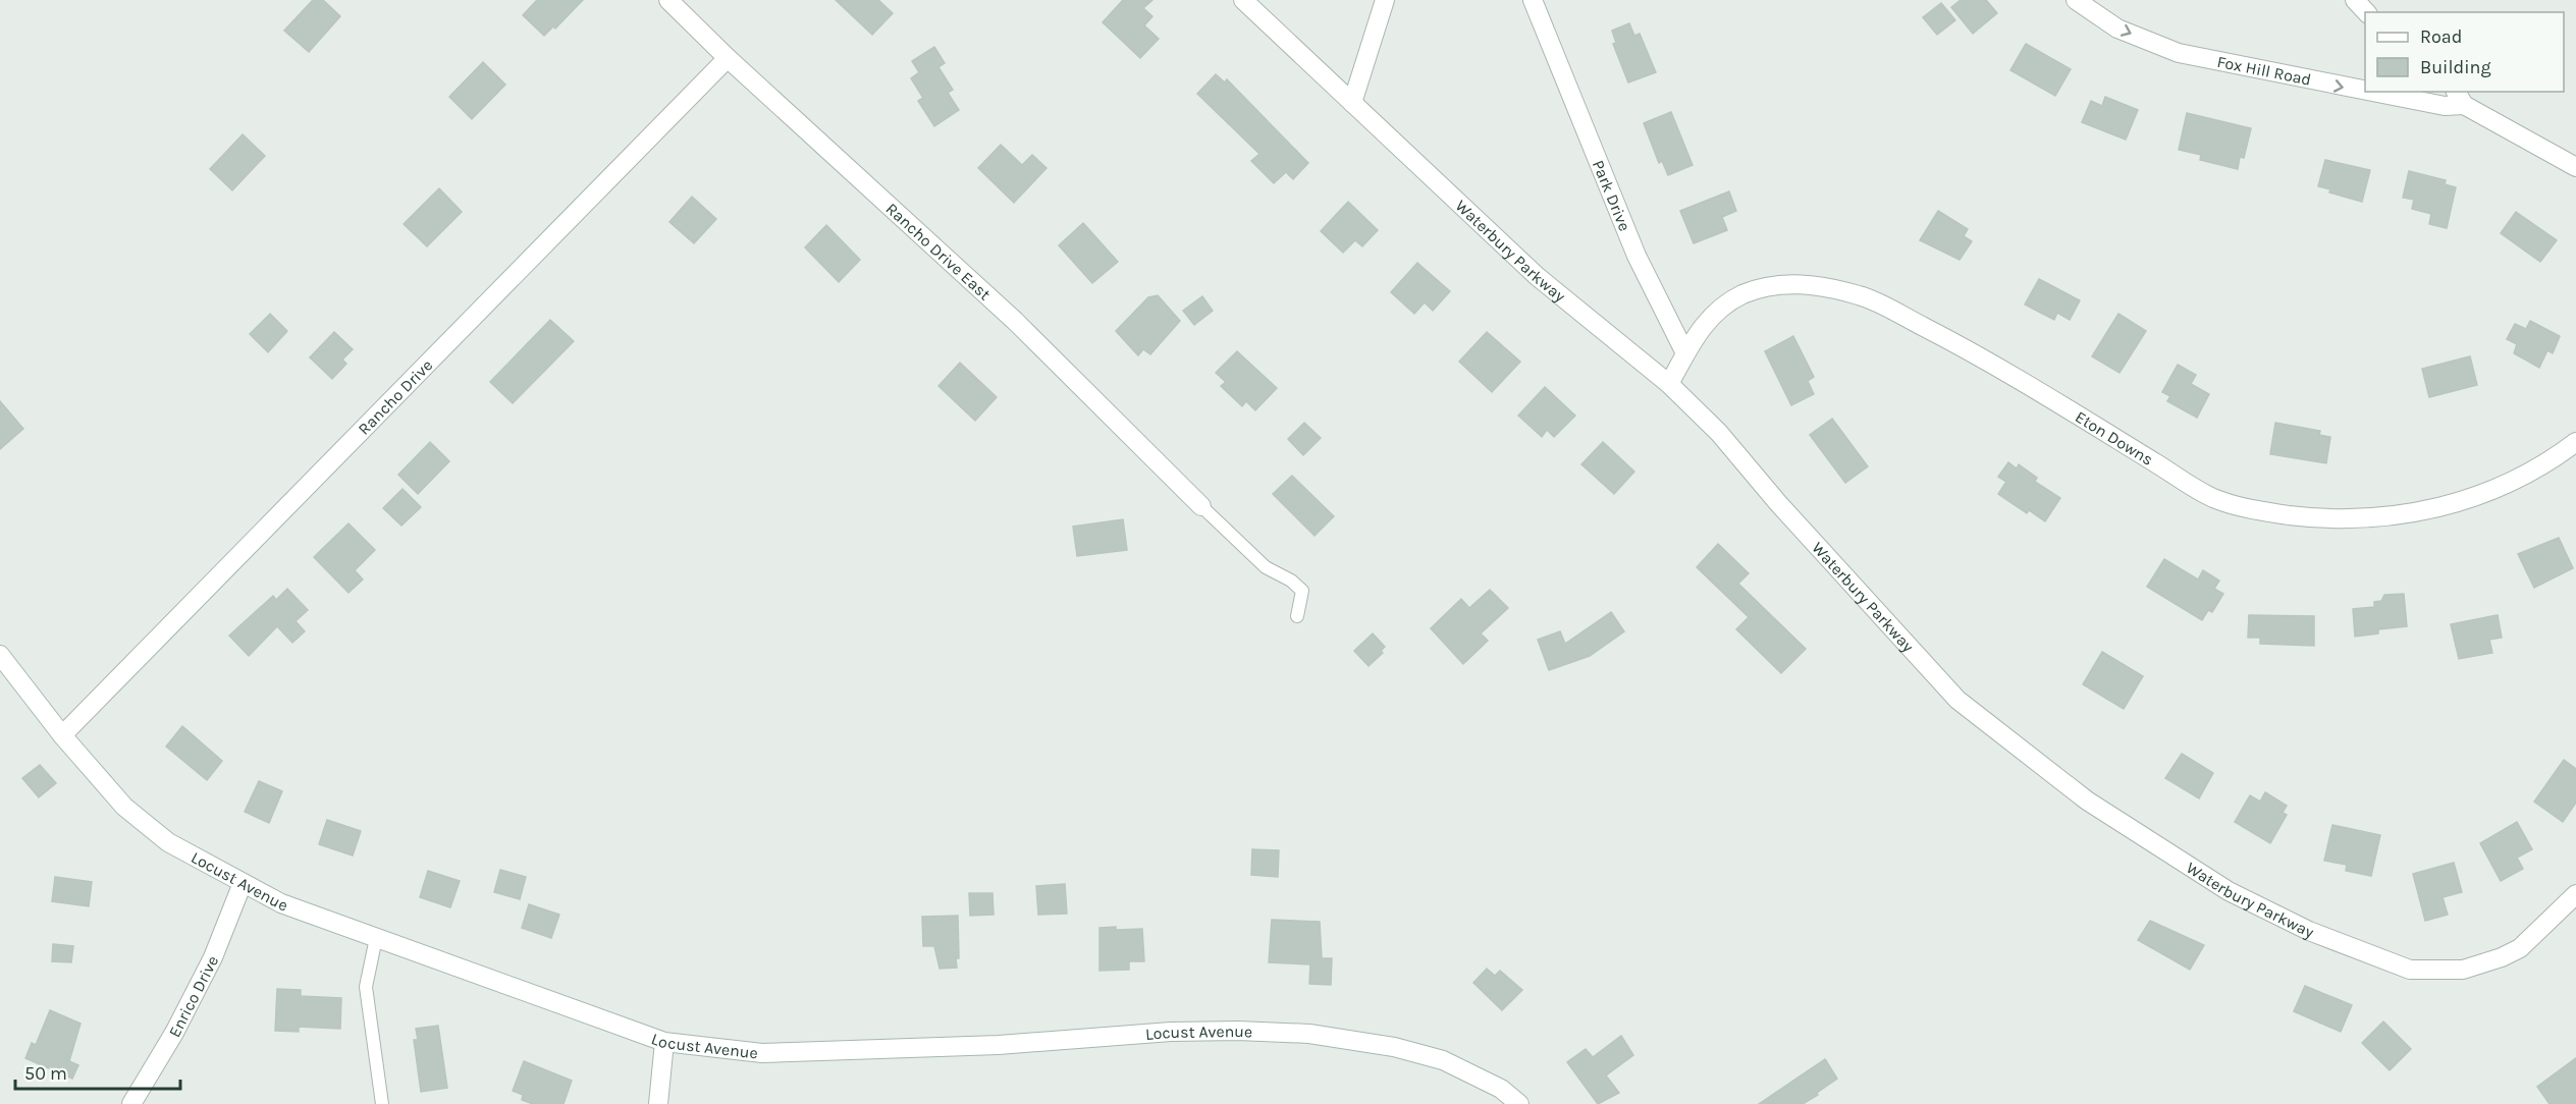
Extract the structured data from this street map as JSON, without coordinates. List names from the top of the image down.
{
  "streets": {
    "street": [
      "Fox Hill Road",
      "Park Drive",
      "Rancho Drive East",
      "Waterbury Parkway",
      "Rancho Drive",
      "Eton Downs",
      "Locust Avenue",
      "Enrico Drive"
    ]
  },
  "crossings": [
    ["Park Drive", "Eton Downs"],
    ["Rancho Drive East", "Rancho Drive"],
    ["Rancho Drive", "Locust Avenue"],
    ["Locust Avenue", "Enrico Drive"]
  ],
  "one_way": ["Fox Hill Road"],
  "legend": ["Road", "Building"],
  "scale_bar": "50 m"
}
